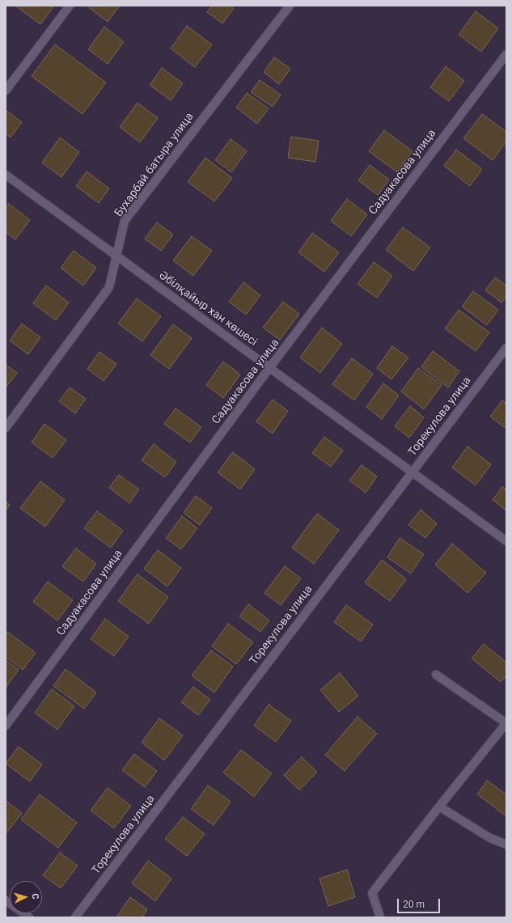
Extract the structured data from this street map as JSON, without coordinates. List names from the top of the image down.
{
  "streets": {
    "street": [
      "Бухарбай батыра улица",
      "Садуакасова улица",
      "Әбілқайыр хан көшесі",
      "Торекулова улица"
    ]
  },
  "crossings": [
    ["Бухарбай батыра улица", "Әбілқайыр хан көшесі"],
    ["Садуакасова улица", "Әбілқайыр хан көшесі"],
    ["Әбілқайыр хан көшесі", "Торекулова улица"]
  ],
  "scale_bar": "20 m",
  "north": "right"
}
